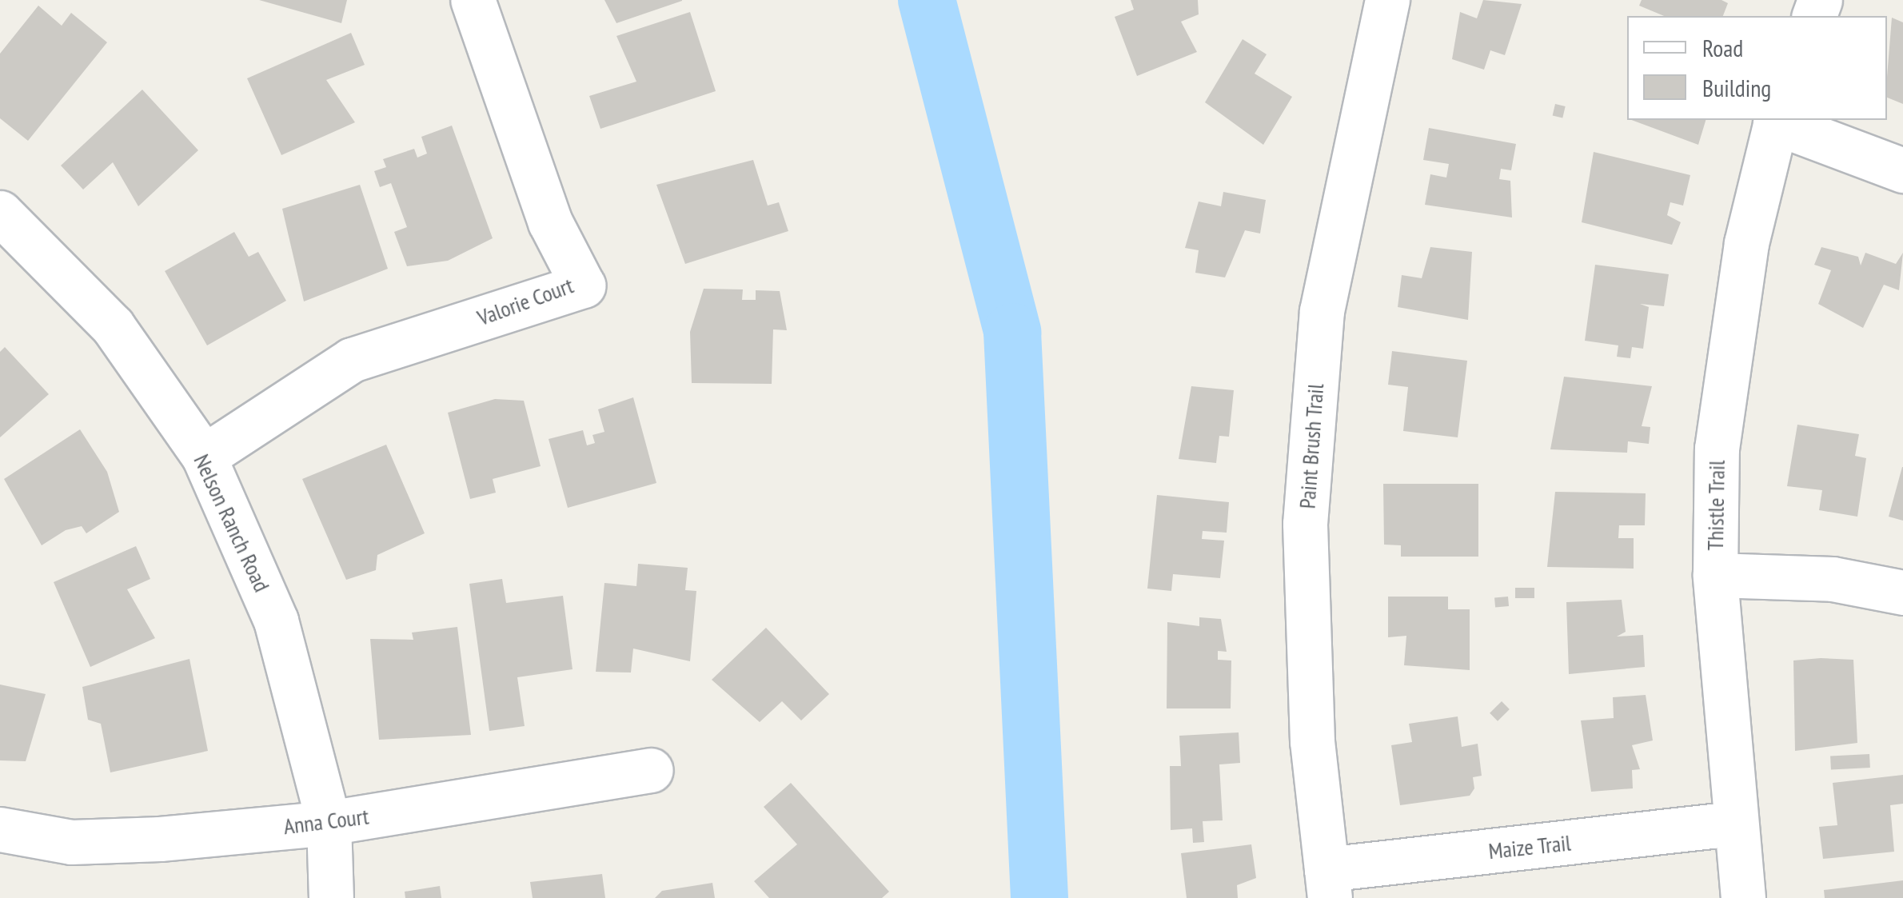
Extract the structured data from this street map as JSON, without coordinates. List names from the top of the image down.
{
  "streets": {
    "street": [
      "Valorie Court",
      "Paint Brush Trail",
      "Thistle Trail",
      "Nelson Ranch Road",
      "Anna Court",
      "Maize Trail"
    ]
  },
  "crossings": [
    ["Valorie Court", "Nelson Ranch Road"],
    ["Paint Brush Trail", "Maize Trail"],
    ["Thistle Trail", "Maize Trail"],
    ["Nelson Ranch Road", "Anna Court"]
  ],
  "legend": ["Road", "Building"]
}
